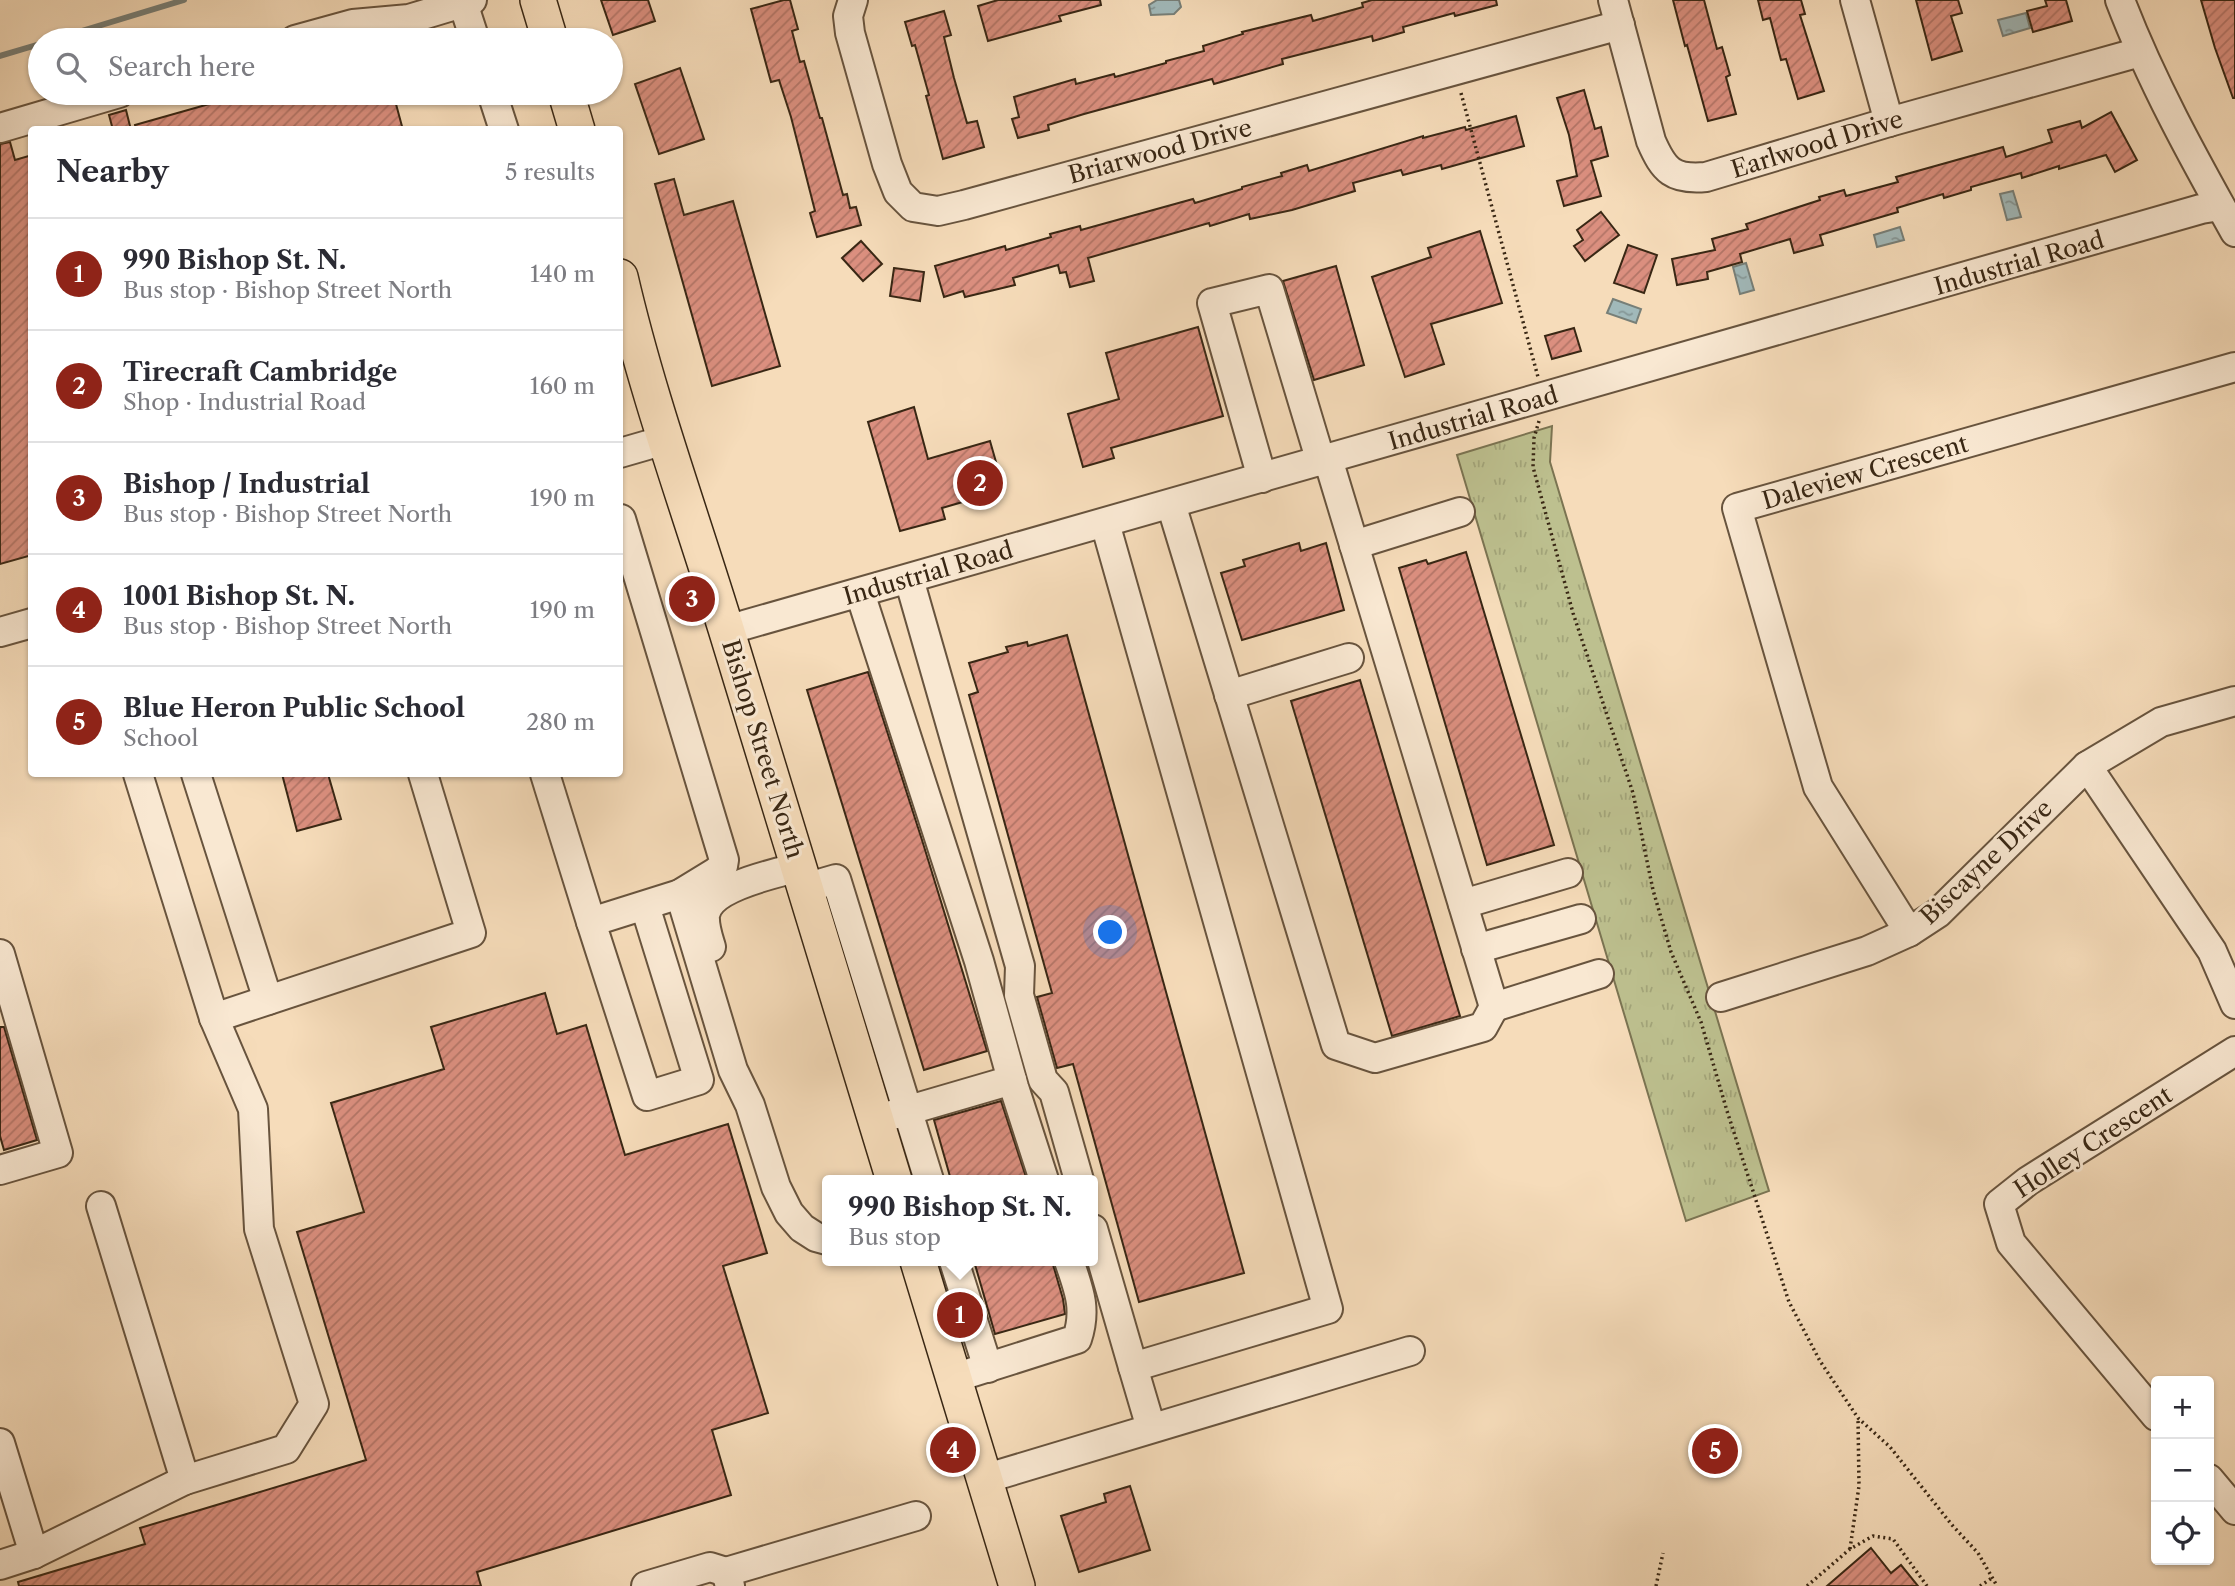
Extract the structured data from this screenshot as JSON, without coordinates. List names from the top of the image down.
{
  "streets": {
    "main road": ["Bishop Street North"],
    "street": [
      "Earlwood Drive",
      "Briarwood Drive",
      "Industrial Road",
      "Daleview Crescent",
      "Biscayne Drive",
      "Holley Crescent"
    ]
  },
  "crossings": [
    ["Earlwood Drive", "Briarwood Drive"],
    ["Industrial Road", "Bishop Street North"],
    ["Daleview Crescent", "Biscayne Drive"]
  ],
  "page": {
    "search": "Search here",
    "heading": ["Nearby", "5 results"],
    "list": [
      {
        "mark": "1",
        "name": "990 Bishop St. N.",
        "note": "Bus stop · Bishop Street North",
        "value": "140 m"
      },
      {
        "mark": "2",
        "name": "Tirecraft Cambridge",
        "note": "Shop · Industrial Road",
        "value": "160 m"
      },
      {
        "mark": "3",
        "name": "Bishop / Industrial",
        "note": "Bus stop · Bishop Street North",
        "value": "190 m"
      },
      {
        "mark": "4",
        "name": "1001 Bishop St. N.",
        "note": "Bus stop · Bishop Street North",
        "value": "190 m"
      },
      {
        "mark": "5",
        "name": "Blue Heron Public School",
        "note": "School",
        "value": "280 m"
      }
    ],
    "pins": [
      "2",
      "3",
      "1",
      "4",
      "5"
    ],
    "popup": ["990 Bishop St. N.", "Bus stop"],
    "map_buttons": ["+", "−"]
  }
}
